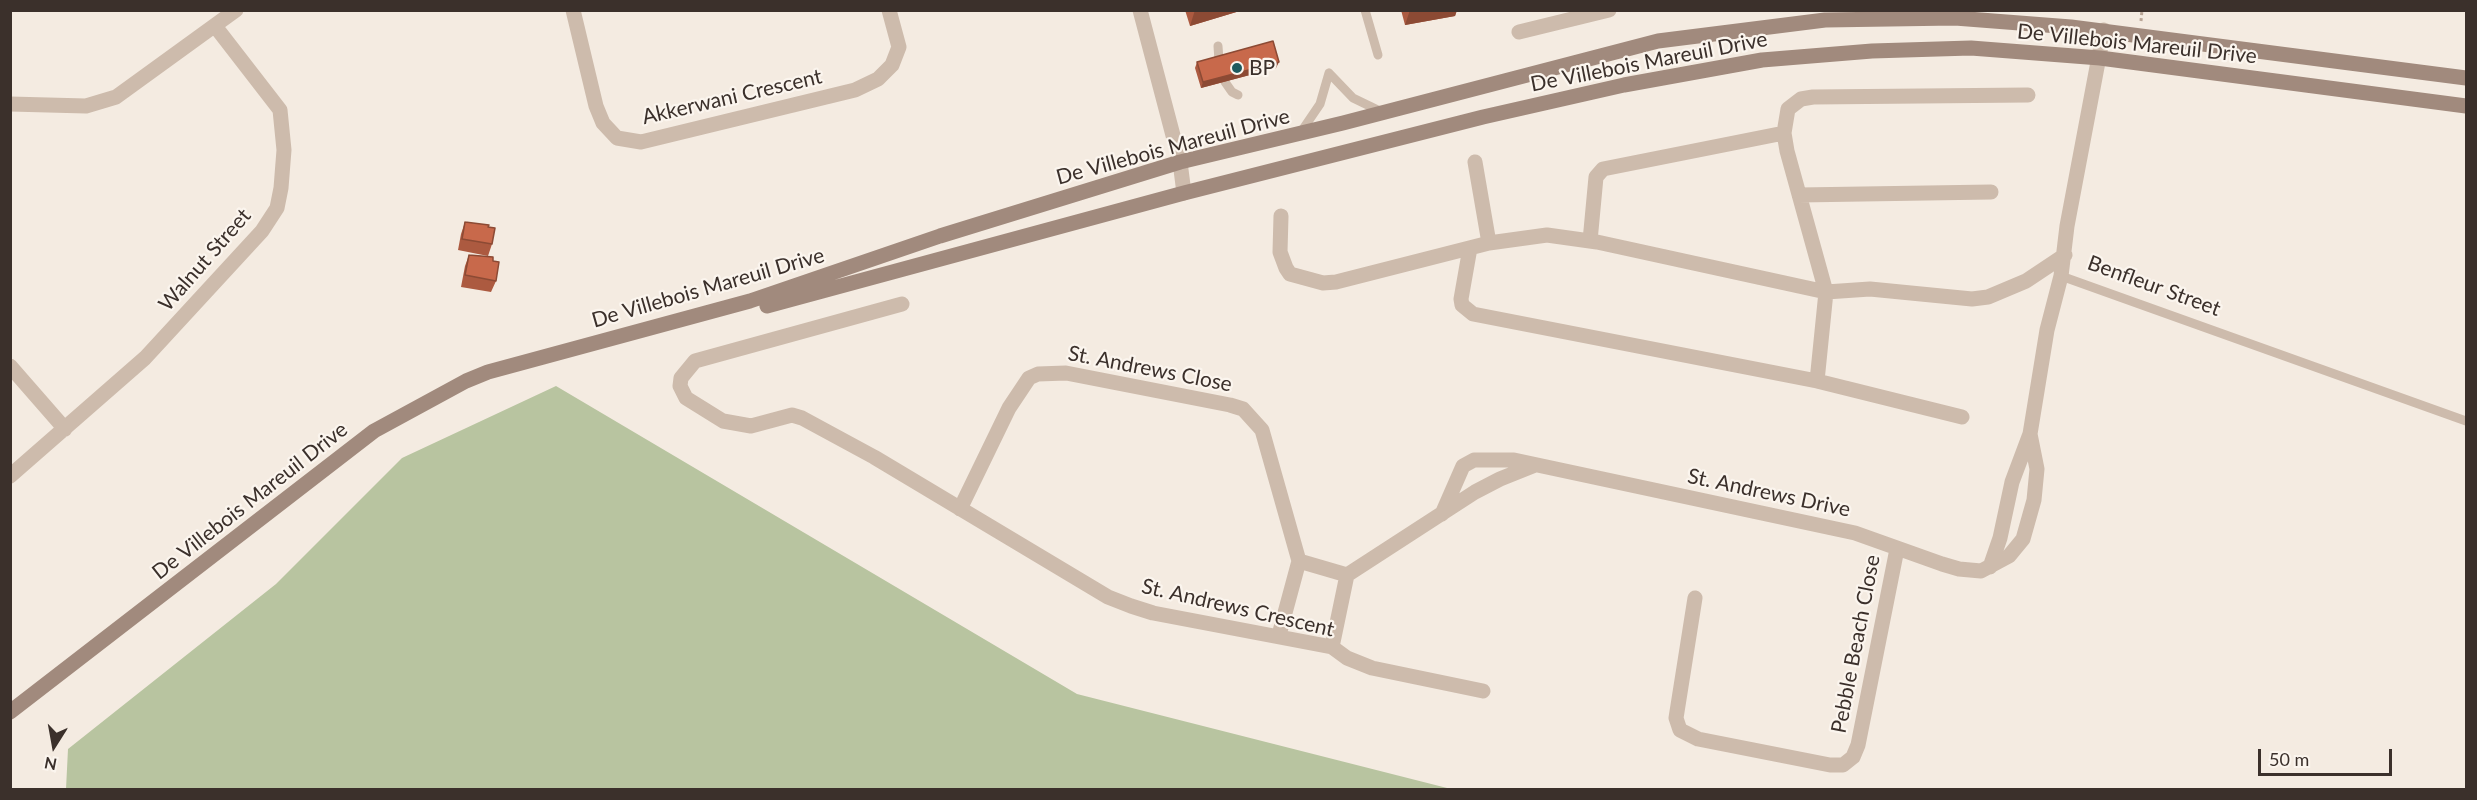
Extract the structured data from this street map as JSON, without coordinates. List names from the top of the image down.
{
  "streets": {
    "main road": ["De Villebois Mareuil Drive"],
    "street": [
      "Akkerwani Crescent",
      "Walnut Street",
      "Benfleur Street",
      "St. Andrews Close",
      "St. Andrews Drive",
      "St. Andrews Crescent",
      "Pebble Beach Close"
    ]
  },
  "crossings": [
    ["De Villebois Mareuil Drive", "Benfleur Street"],
    ["St. Andrews Close", "St. Andrews Crescent"],
    ["St. Andrews Drive", "Pebble Beach Close"]
  ],
  "places": ["BP"],
  "scale_bar": "50 m",
  "north": "bottom"
}
